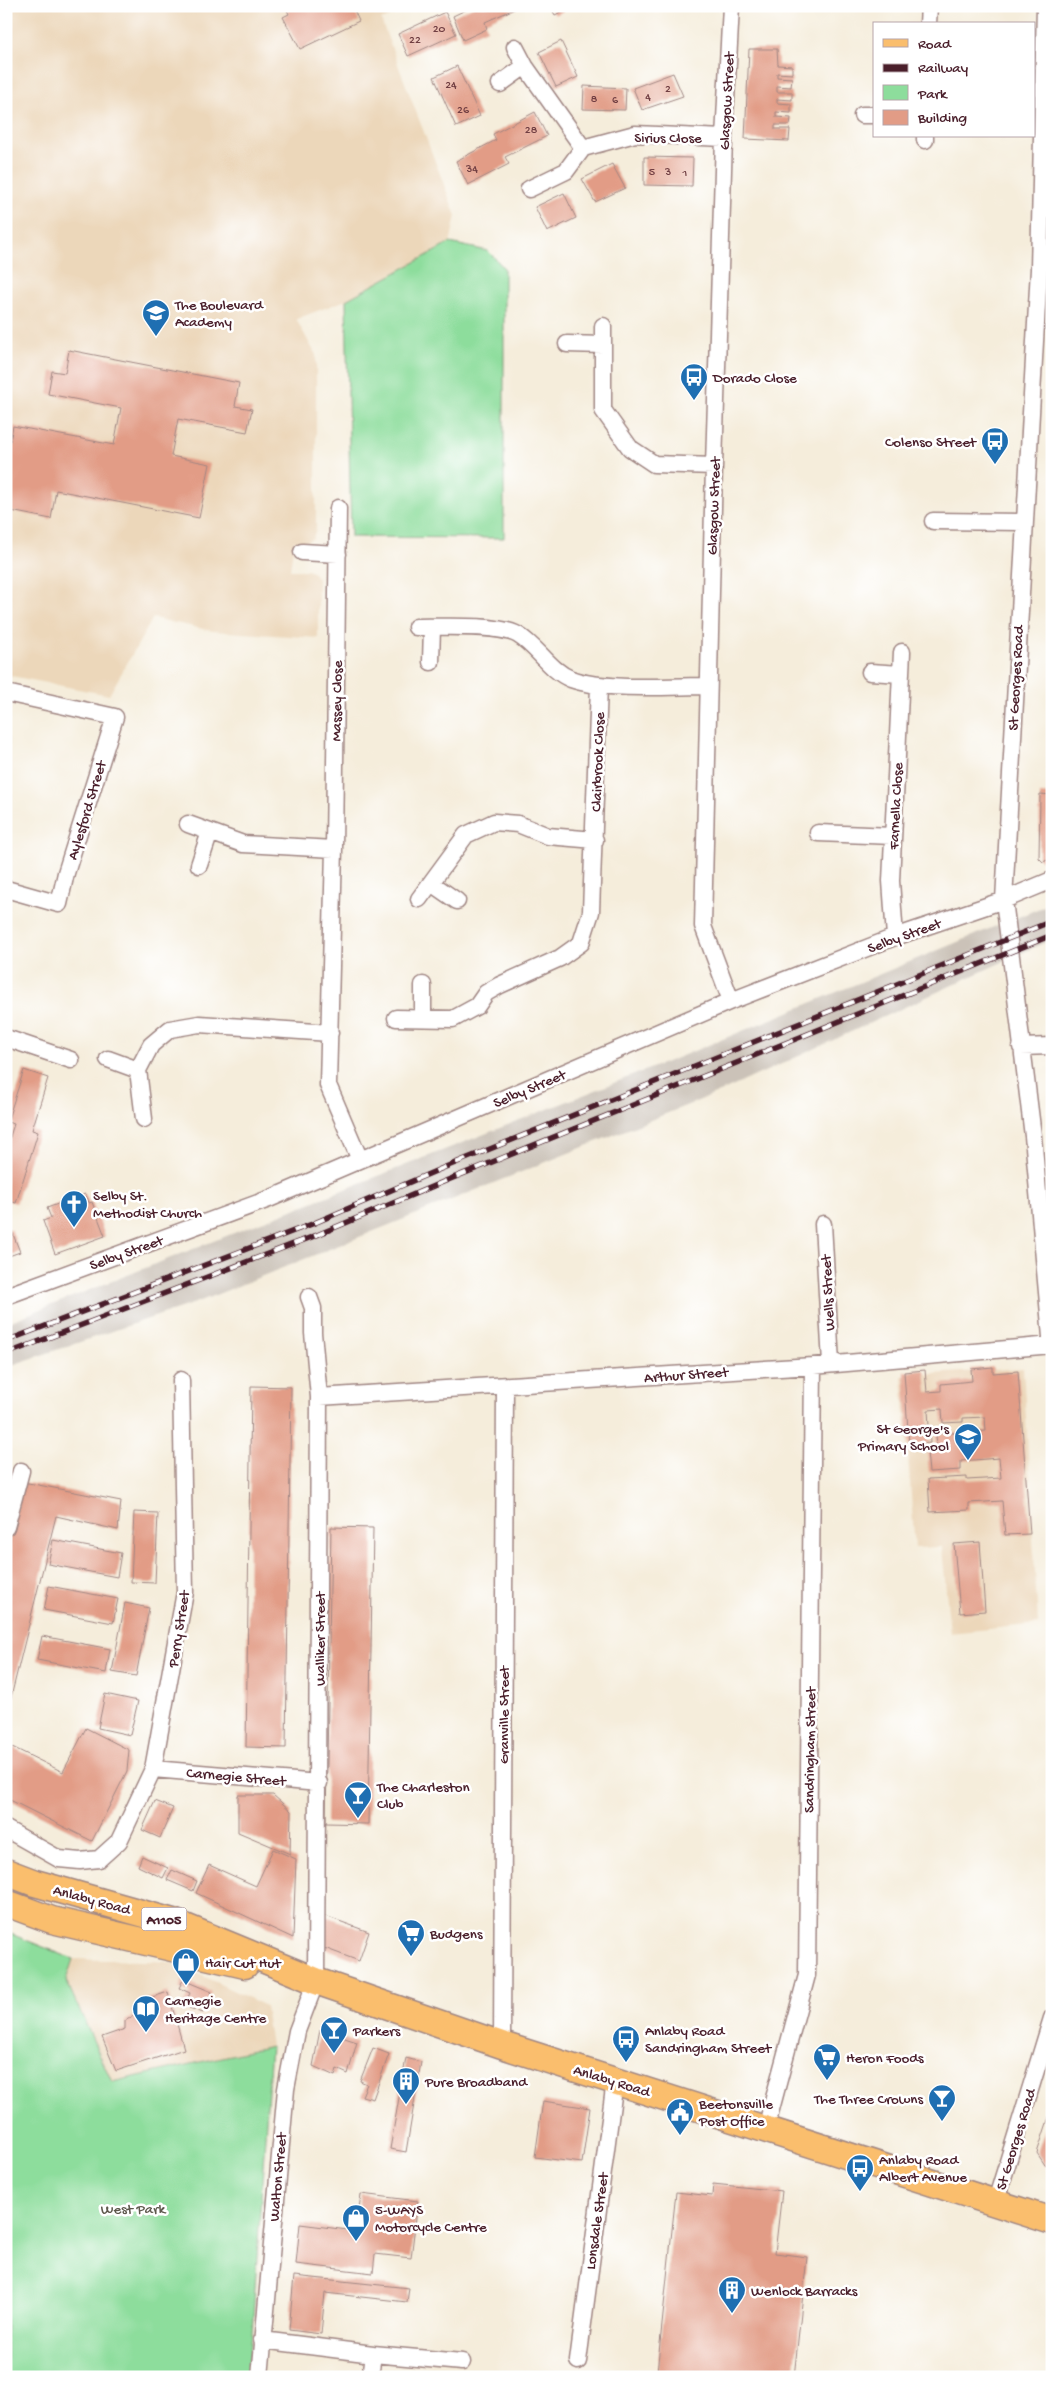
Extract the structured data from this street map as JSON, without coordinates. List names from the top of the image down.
{
  "streets": {
    "main road": ["Anlaby Road", "A1105"],
    "street": [
      "Glasgow Street",
      "Sirius Close",
      "St Georges Road",
      "Massey Close",
      "Clairbrook Close",
      "Farnella Close",
      "Aylesford Street",
      "Selby Street",
      "Wells Street",
      "Arthur Street",
      "Perry Street",
      "Walliker Street",
      "Granville Street",
      "Sandringham Street",
      "Carnegie Street",
      "Walton Street",
      "Lonsdale Street"
    ]
  },
  "crossings": [
    ["Glasgow Street", "Sirius Close"],
    ["Glasgow Street", "Selby Street"],
    ["St Georges Road", "Selby Street"],
    ["St Georges Road", "Arthur Street"],
    ["St Georges Road", "Anlaby Road"],
    ["Massey Close", "Selby Street"],
    ["Farnella Close", "Selby Street"],
    ["Wells Street", "Arthur Street"],
    ["Arthur Street", "Walliker Street"],
    ["Arthur Street", "Granville Street"],
    ["Arthur Street", "Sandringham Street"],
    ["Perry Street", "Carnegie Street"],
    ["Perry Street", "Anlaby Road"],
    ["Walliker Street", "Carnegie Street"],
    ["Walliker Street", "Anlaby Road"],
    ["Walliker Street", "Walton Street"],
    ["Granville Street", "Anlaby Road"],
    ["Sandringham Street", "Anlaby Road"],
    ["Anlaby Road", "Walton Street"],
    ["Anlaby Road", "Lonsdale Street"]
  ],
  "parks": ["West Park"],
  "places": {
    "school or university": ["The Boulevard Academy", "St George's Primary School"],
    "bus stop": [
      "Dorado Close",
      "Colenso Street",
      "Anlaby Road Sandringham Street",
      "Anlaby Road Albert Avenue"
    ],
    "church": ["Selby St. Methodist Church"],
    "bar": ["The Charleston Club", "Parkers", "The Three Crowns"],
    "supermarket": ["Budgens", "Heron Foods"],
    "shop": ["Hair Cut Hut", "5-WAYS Motorcycle Centre"],
    "library": ["Carnegie Heritage Centre"],
    "building": ["Pure Broadband", "Wenlock Barracks"],
    "public building": ["Beetonsville Post Office"]
  },
  "house_numbers": [
    "20",
    "22",
    "24",
    "2",
    "4",
    "8",
    "6",
    "26",
    "28",
    "34",
    "5",
    "3",
    "1"
  ],
  "legend": [
    "Road",
    "Railway",
    "Park",
    "Building"
  ]
}
